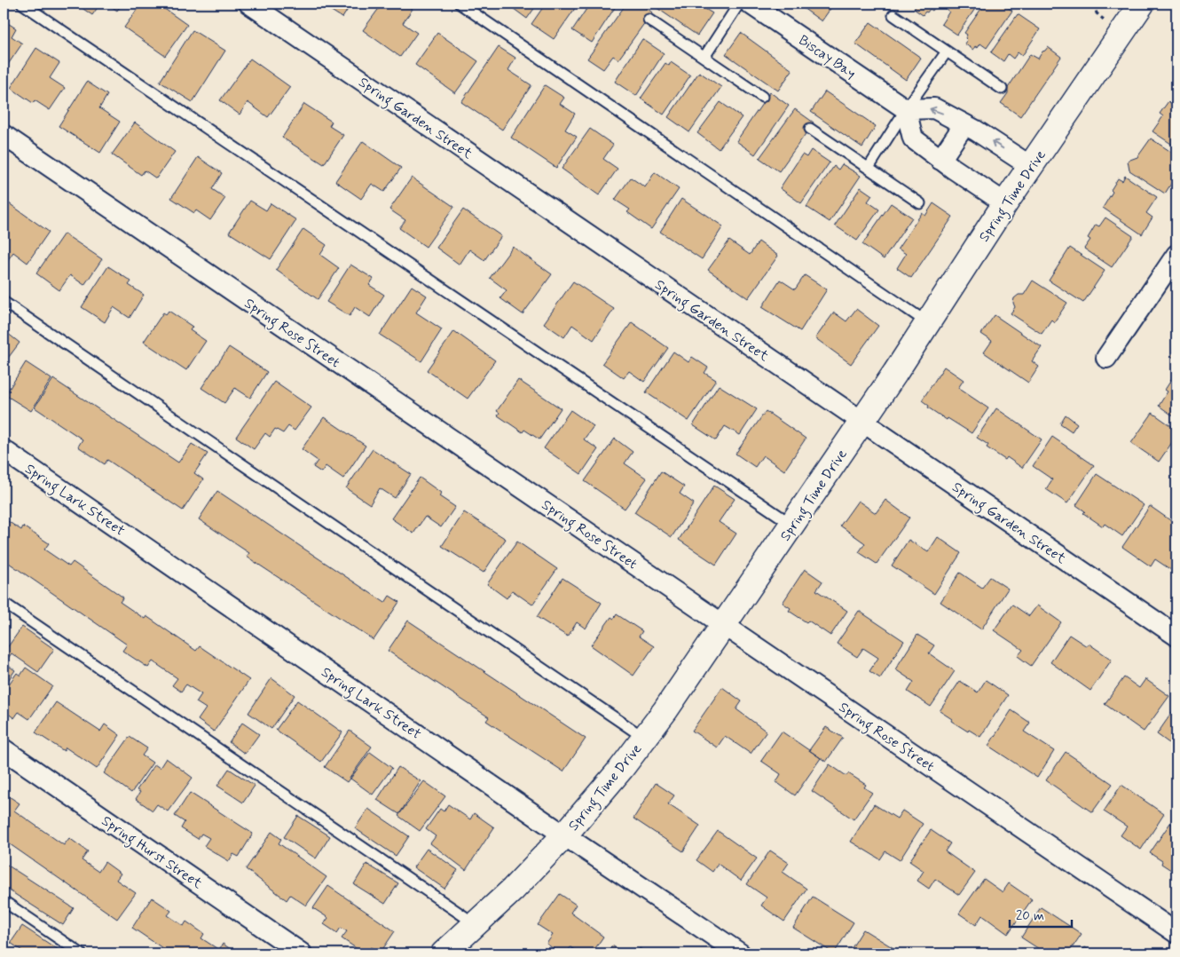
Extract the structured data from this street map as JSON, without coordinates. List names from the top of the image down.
{
  "streets": {
    "street": [
      "Biscay Bay",
      "Spring Garden Street",
      "Spring Time Drive",
      "Spring Rose Street",
      "Spring Lark Street",
      "Spring Hurst Street"
    ]
  },
  "crossings": [
    ["Spring Garden Street", "Spring Time Drive"],
    ["Spring Time Drive", "Spring Rose Street"],
    ["Spring Time Drive", "Spring Lark Street"]
  ],
  "scale_bar": "20 m"
}
